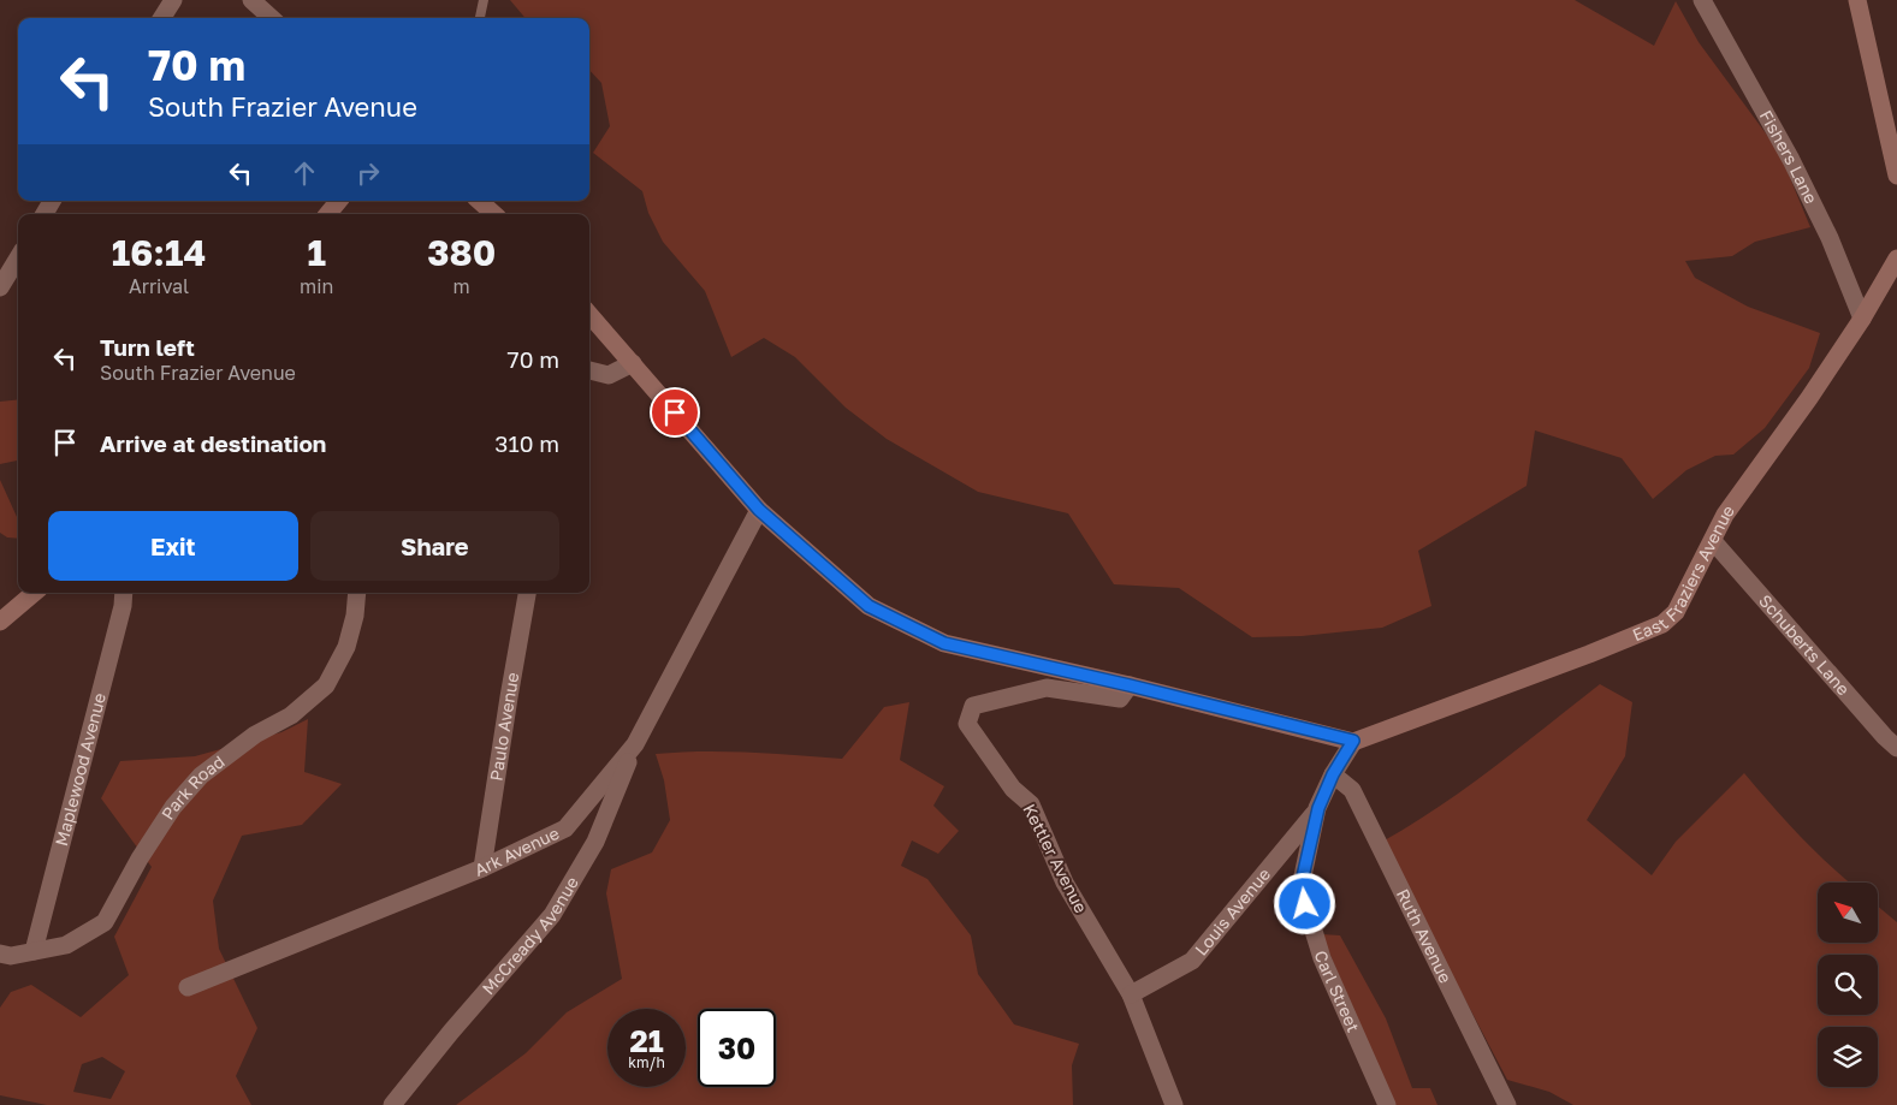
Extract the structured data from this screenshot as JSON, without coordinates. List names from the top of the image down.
{
  "streets": {
    "street": [
      "Fishers Lane",
      "East Fraziers Avenue",
      "Schuberts Lane",
      "Paulo Avenue",
      "Maplewood Avenue",
      "Park Road",
      "Ark Avenue",
      "Kettler Avenue",
      "Louis Avenue",
      "McCready Avenue",
      "Ruth Avenue",
      "Carl Street"
    ]
  },
  "crossings": [
    ["Fishers Lane", "East Fraziers Avenue"],
    ["East Fraziers Avenue", "Schuberts Lane"],
    ["East Fraziers Avenue", "Carl Street"],
    ["Paulo Avenue", "Ark Avenue"],
    ["Maplewood Avenue", "Park Road"],
    ["Ark Avenue", "McCready Avenue"],
    ["Kettler Avenue", "Louis Avenue"],
    ["Louis Avenue", "Carl Street"],
    ["Ruth Avenue", "Carl Street"]
  ],
  "north": "top left",
  "page": {
    "turn": ["70 m", "South Frazier Avenue"],
    "eta": [
      "16:14",
      "Arrival",
      "1",
      "min",
      "380",
      "m"
    ],
    "list": [
      {
        "name": "Turn left",
        "note": "South Frazier Avenue",
        "value": "70 m"
      },
      {
        "name": "Arrive at destination",
        "value": "310 m"
      }
    ],
    "buttons": ["Exit", "Share"],
    "speed": "21 km/h",
    "limit": "30"
  }
}
